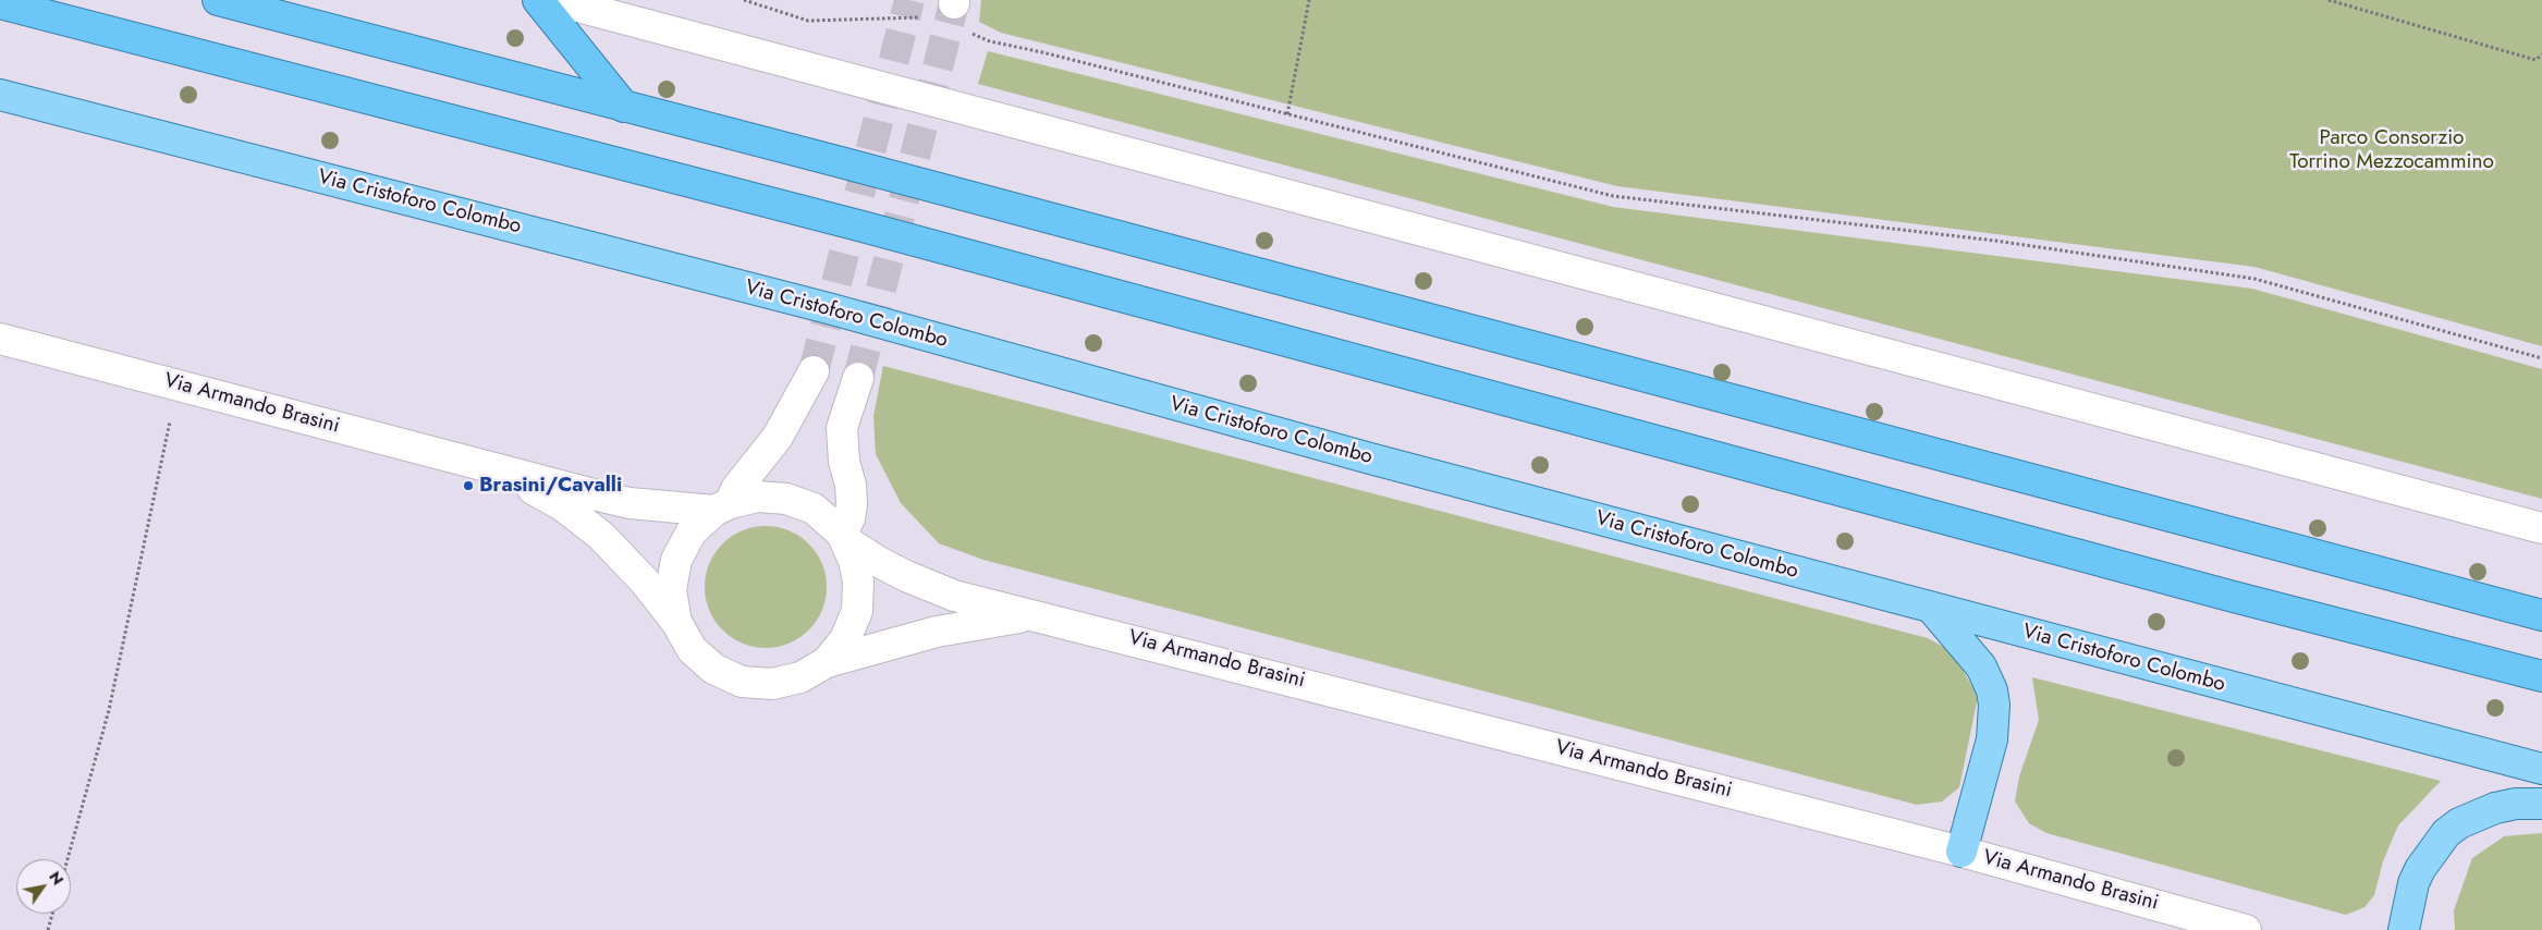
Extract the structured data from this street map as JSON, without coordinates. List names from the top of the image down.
{
  "streets": {
    "main road": ["Via Cristoforo Colombo"],
    "street": ["Via Armando Brasini"]
  },
  "parks": ["Parco Consorzio Torrino Mezzocammino"],
  "places": ["Brasini/Cavalli"],
  "north": "top right"
}
